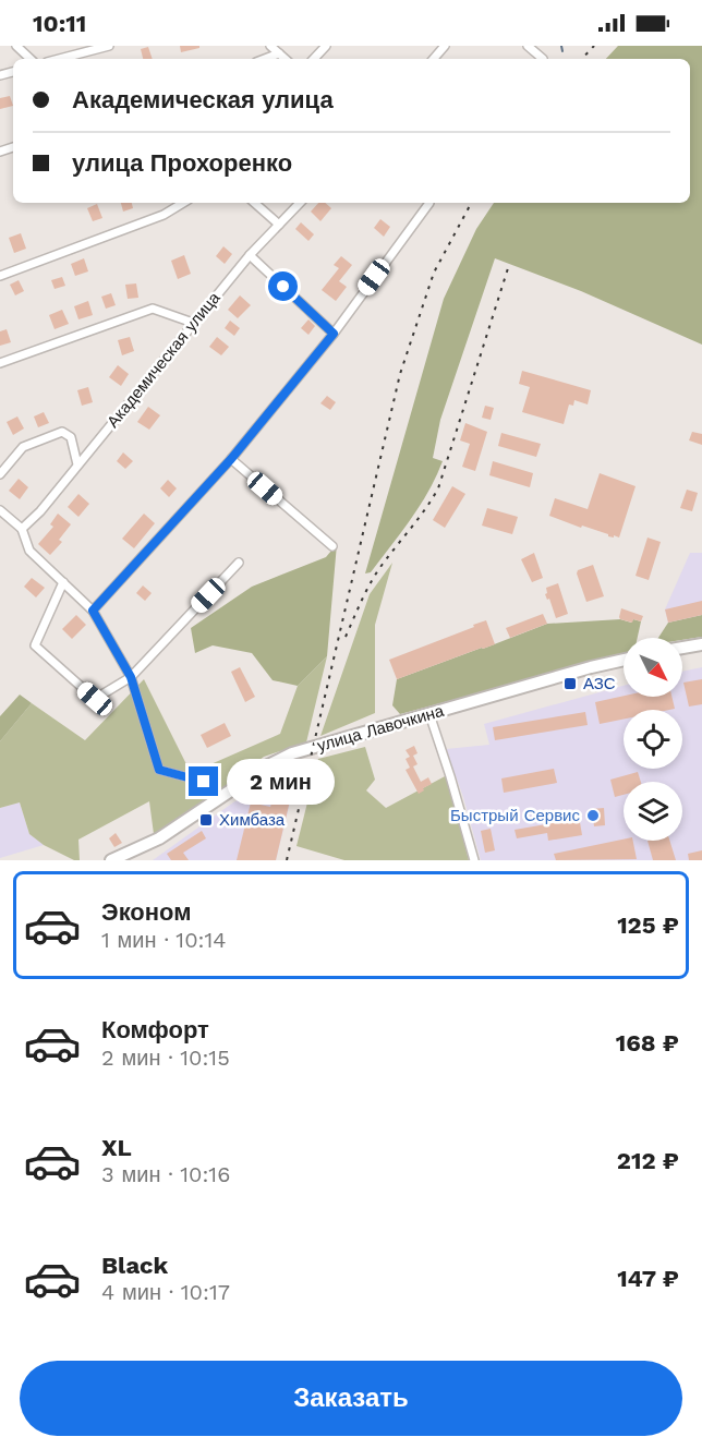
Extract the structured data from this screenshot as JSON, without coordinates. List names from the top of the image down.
{
  "streets": {
    "main road": ["улица Лавочкина"],
    "street": ["Академическая улица"]
  },
  "places": {
    "transit": ["АЗС", "Химбаза"],
    "other": ["Быстрый Сервис"]
  },
  "north": "bottom right",
  "page": {
    "status": "10:11",
    "banner": ["Академическая улица", "улица Прохоренко"],
    "bubble": "2 мин",
    "list": [
      {
        "name": "Эконом",
        "note": "1 мин · 10:14",
        "value": "125 ₽"
      },
      {
        "name": "Комфорт",
        "note": "2 мин · 10:15",
        "value": "168 ₽"
      },
      {
        "name": "XL",
        "note": "3 мин · 10:16",
        "value": "212 ₽"
      },
      {
        "name": "Black",
        "note": "4 мин · 10:17",
        "value": "147 ₽"
      }
    ],
    "buttons": "Заказать"
  }
}
